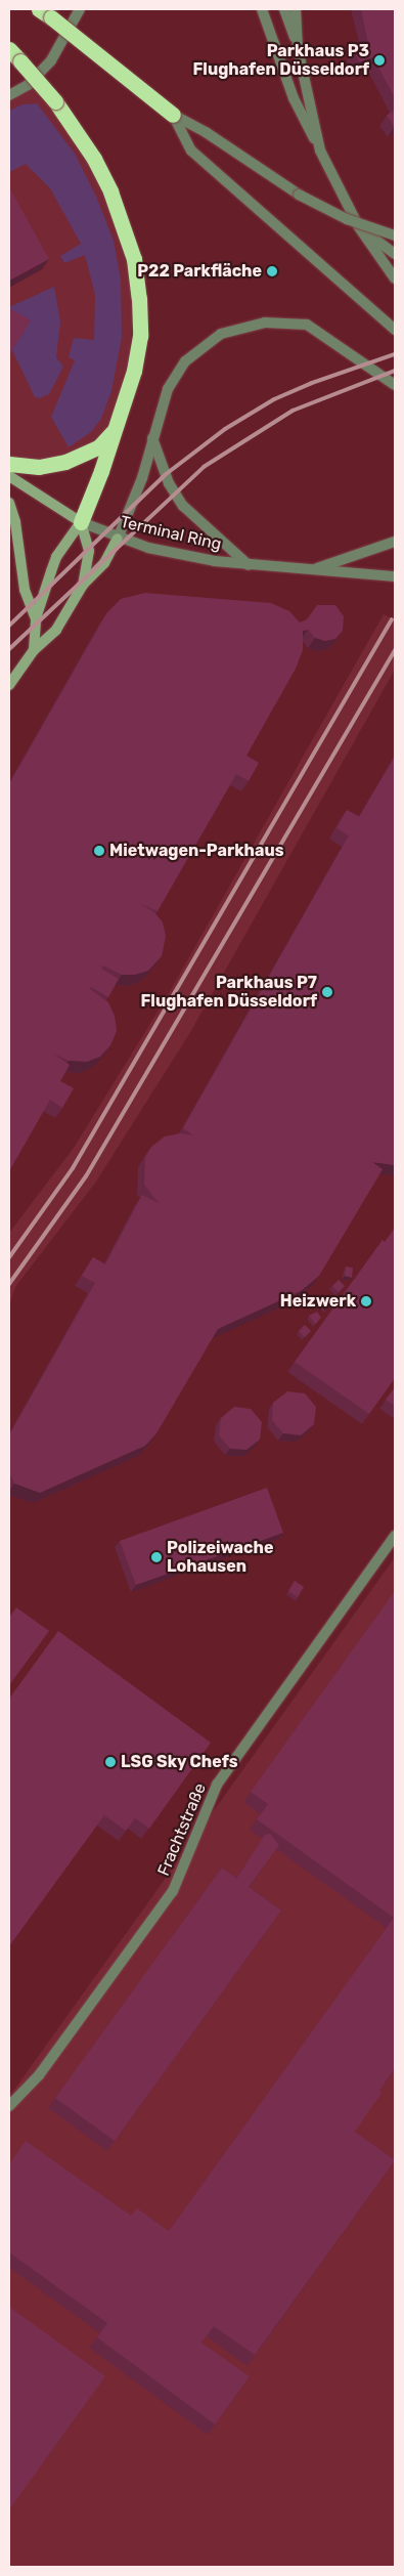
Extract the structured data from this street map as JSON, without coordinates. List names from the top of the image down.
{
  "streets": {
    "street": ["Terminal Ring", "Frachtstraße"]
  },
  "places": [
    "Parkhaus P3 Flughafen Düsseldorf",
    "P22 Parkfläche",
    "Mietwagen-Parkhaus",
    "Parkhaus P7 Flughafen Düsseldorf",
    "Heizwerk",
    "Polizeiwache Lohausen",
    "LSG Sky Chefs"
  ]
}
